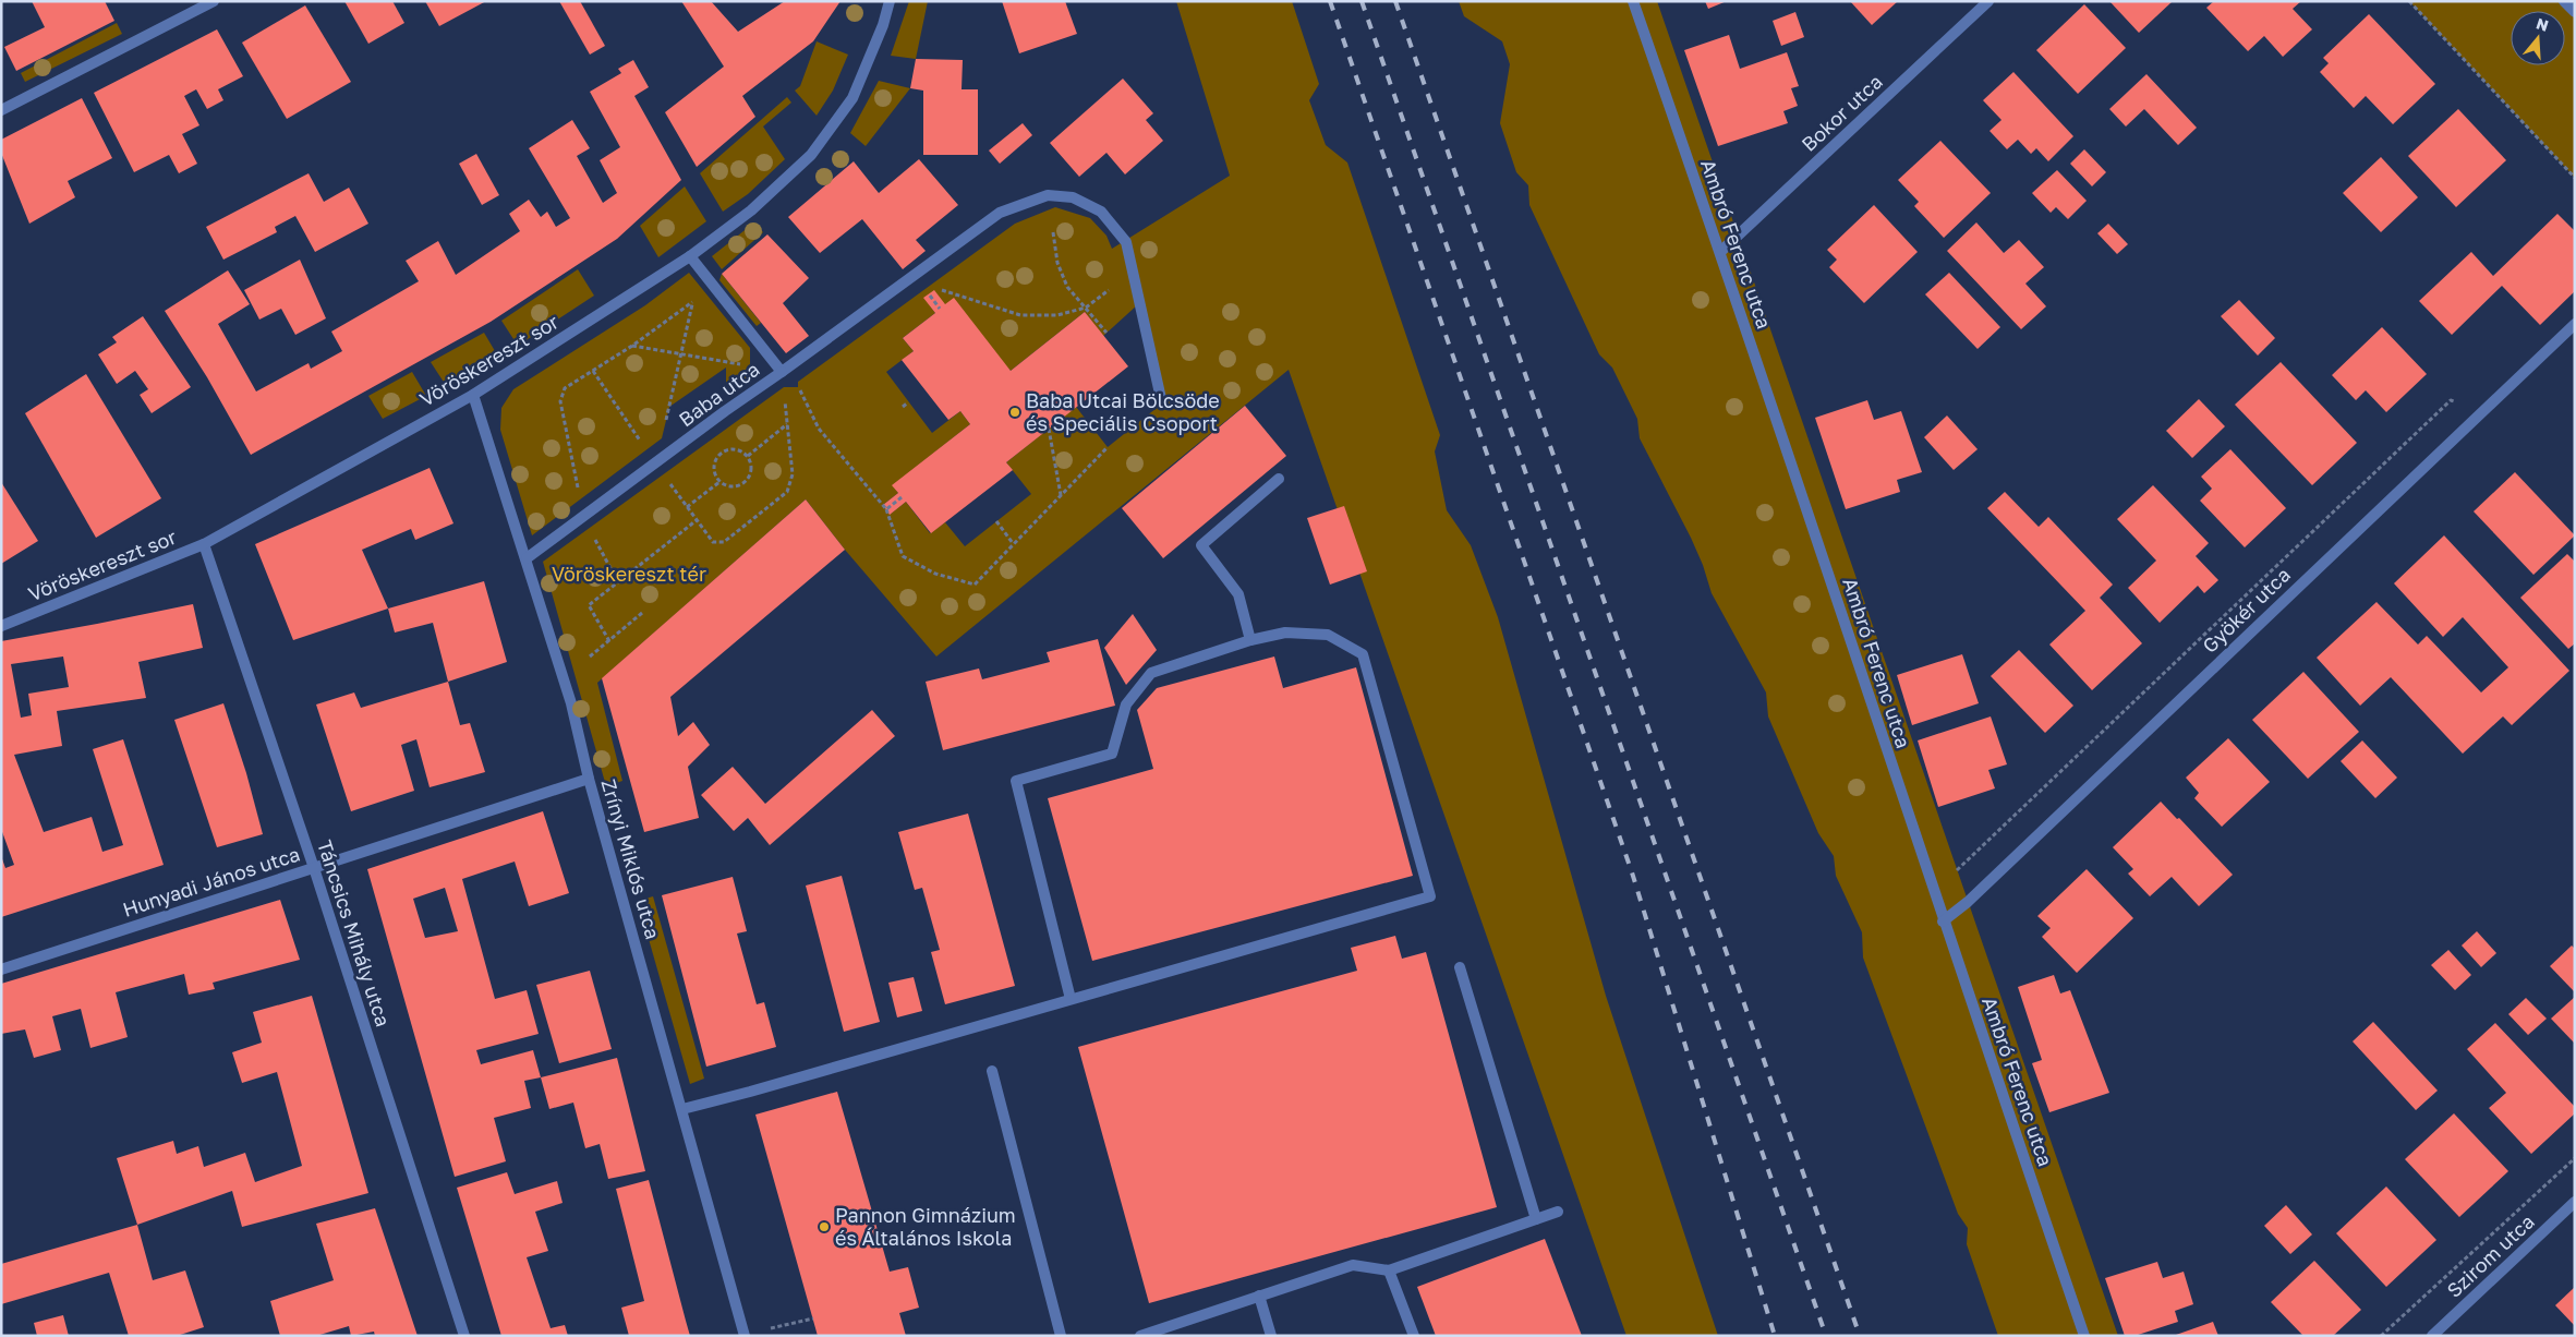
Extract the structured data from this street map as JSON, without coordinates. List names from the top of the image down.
{
  "streets": {
    "street": [
      "Bokor utca",
      "Ambró Ferenc utca",
      "Vöröskereszt sor",
      "Baba utca",
      "Gyökér utca",
      "Zrínyi Miklós utca",
      "Hunyadi János utca",
      "Táncsics Mihály utca",
      "Szirom utca"
    ]
  },
  "crossings": [
    ["Bokor utca", "Ambró Ferenc utca"],
    ["Ambró Ferenc utca", "Gyökér utca"],
    ["Vöröskereszt sor", "Zrínyi Miklós utca"],
    ["Vöröskereszt sor", "Táncsics Mihály utca"],
    ["Baba utca", "Zrínyi Miklós utca"],
    ["Zrínyi Miklós utca", "Hunyadi János utca"],
    ["Hunyadi János utca", "Táncsics Mihály utca"]
  ],
  "parks": ["Vöröskereszt tér"],
  "places": ["Baba Utcai Bölcsöde és Speciális Csoport", "Pannon Gimnázium és Általános Iskola"],
  "north": "top"
}
